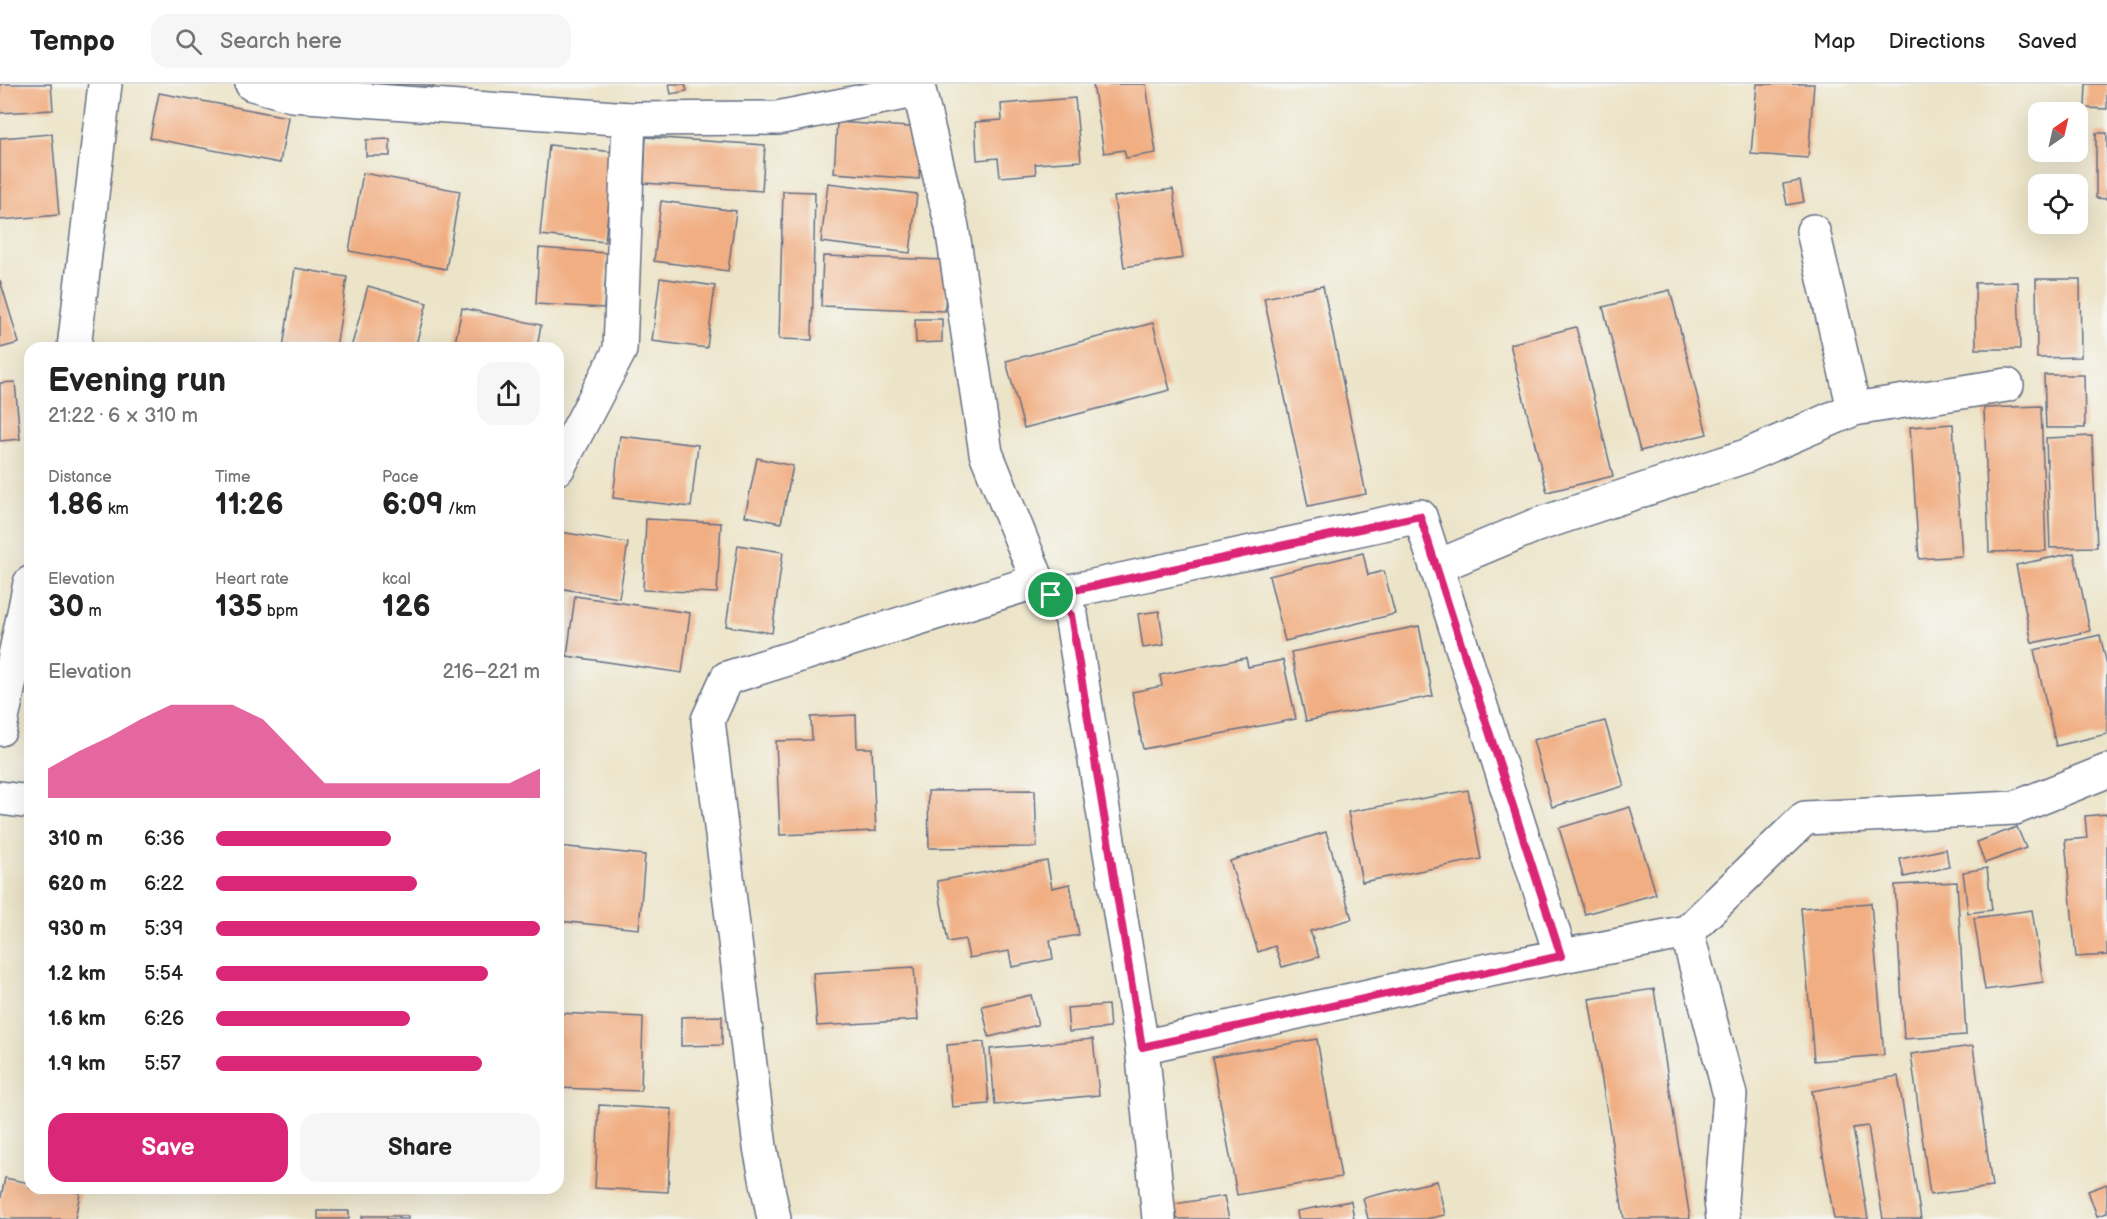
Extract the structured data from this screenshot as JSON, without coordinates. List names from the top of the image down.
{
  "north": "top right",
  "page": {
    "header": "Tempo",
    "search": "Search here",
    "nav": ["Map", "Directions", "Saved"],
    "heading": ["Evening run", "21:22 · 6 × 310 m"],
    "stats": [
      ["Distance", "1.86 km"],
      ["Time", "11:26"],
      ["Pace", "6:09 /km"],
      ["Elevation", "30 m"],
      ["Heart rate", "135 bpm"],
      ["kcal", "126"]
    ],
    "chart": ["Elevation", "216–221 m"],
    "list": [
      {
        "name": "310 m",
        "note": "6:36"
      },
      {
        "name": "620 m",
        "note": "6:22"
      },
      {
        "name": "930 m",
        "note": "5:39"
      },
      {
        "name": "1.2 km",
        "note": "5:54"
      },
      {
        "name": "1.6 km",
        "note": "6:26"
      },
      {
        "name": "1.9 km",
        "note": "5:57"
      }
    ],
    "buttons": ["Save", "Share"]
  }
}
